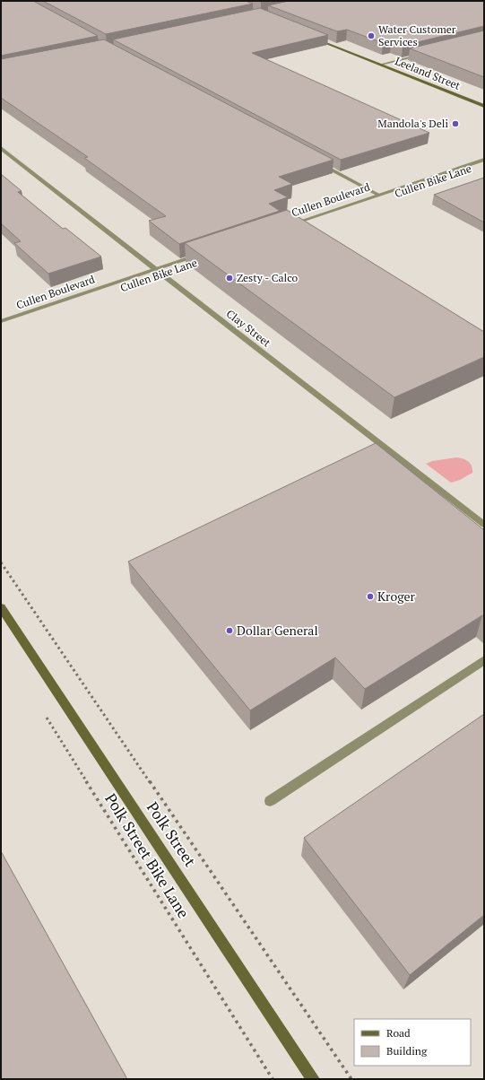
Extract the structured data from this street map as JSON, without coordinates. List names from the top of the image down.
{
  "streets": {
    "main road": ["Leeland Street", "Polk Street"],
    "street": ["Cullen Boulevard", "Clay Street"],
    "path": ["Polk Street Bike Lane"]
  },
  "crossings": [
    ["Cullen Boulevard", "Clay Street"]
  ],
  "places": [
    "Water Customer Services",
    "Mandola's Deli",
    "Zesty - Calco",
    "Kroger",
    "Dollar General"
  ],
  "legend": ["Road", "Building"]
}
